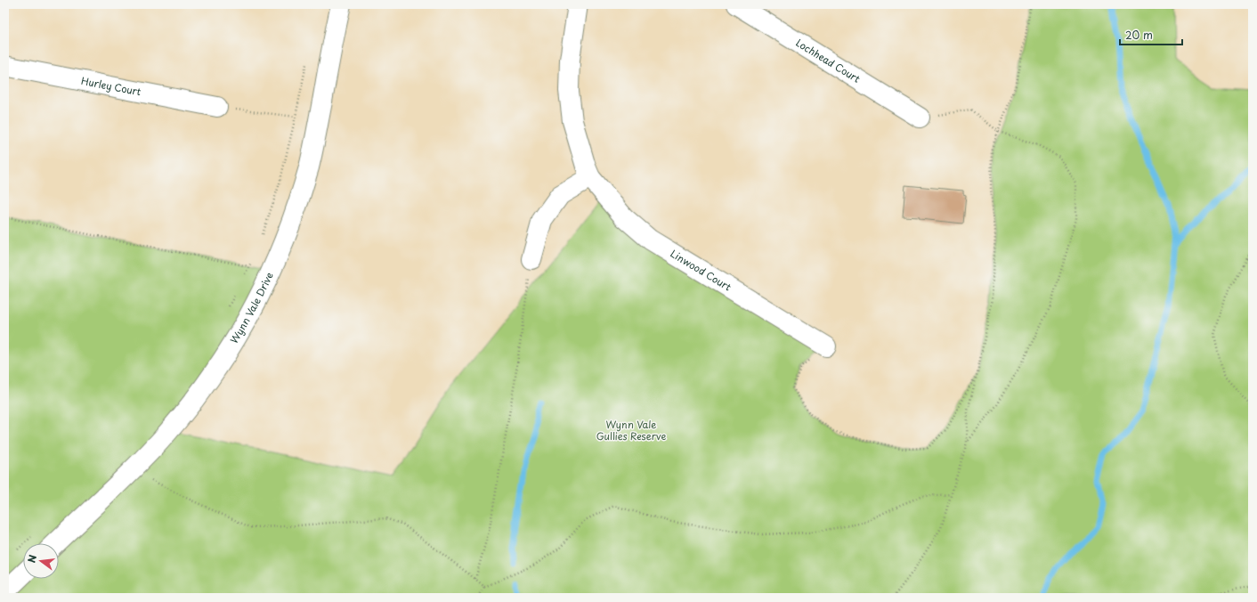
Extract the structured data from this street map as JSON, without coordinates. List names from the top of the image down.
{
  "streets": {
    "street": [
      "Lochhead Court",
      "Hurley Court",
      "Linwood Court",
      "Wynn Vale Drive"
    ]
  },
  "parks": ["Wynn Vale Gullies Reserve"],
  "scale_bar": "20 m",
  "north": "left"
}
